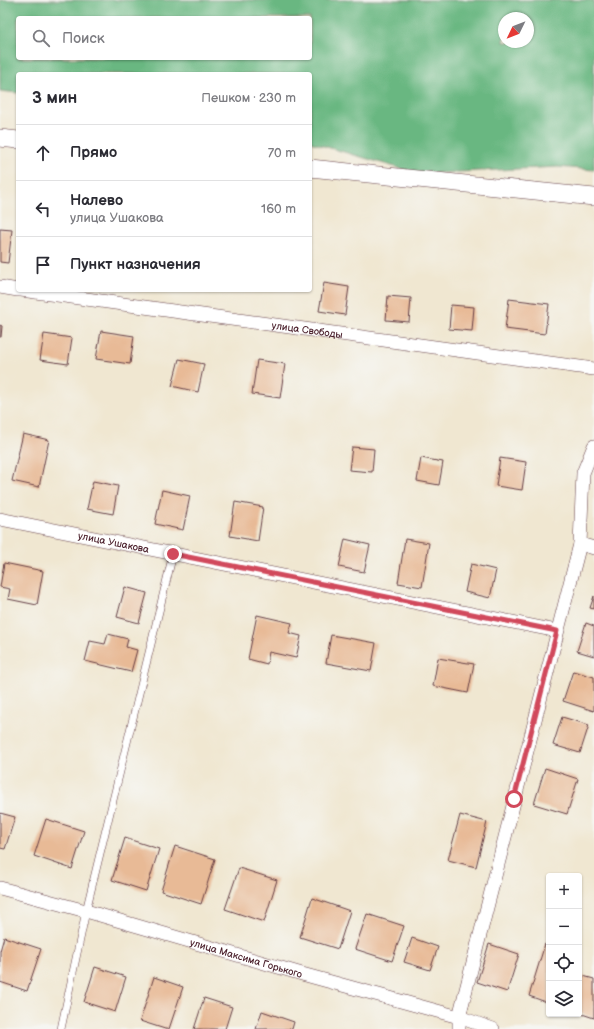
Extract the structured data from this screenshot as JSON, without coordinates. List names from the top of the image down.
{
  "streets": {
    "street": ["улица Свободы", "улица Ушакова", "улица Максима Горького"]
  },
  "north": "bottom left",
  "page": {
    "search": "Поиск",
    "heading": ["3 мин", "Пешком · 230 m"],
    "list": [
      ["Прямо", "70 m"],
      ["Налево", "улица Ушакова", "160 m"],
      "Пункт назначения"
    ],
    "map_buttons": ["+", "−"]
  }
}
